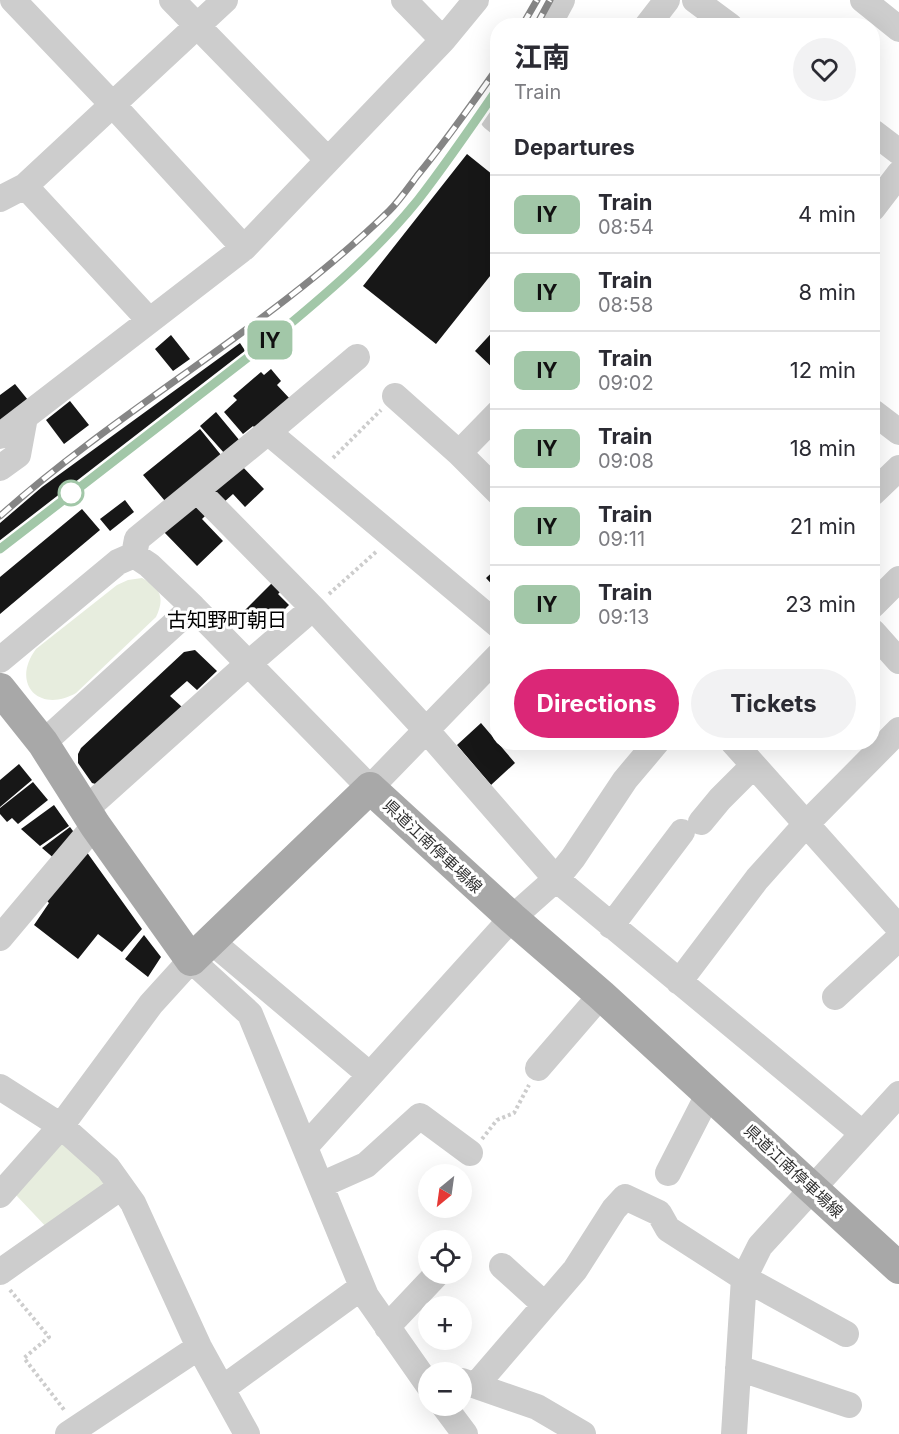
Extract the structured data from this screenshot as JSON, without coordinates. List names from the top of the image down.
{
  "streets": {
    "main road": ["県道江南停車場線"]
  },
  "districts": ["古知野町朝日"],
  "north": "bottom left",
  "page": {
    "on_map": "IY",
    "heading": [
      ["江南", "Train"],
      "Departures"
    ],
    "list": [
      {
        "mark": "IY",
        "name": "Train",
        "note": "08:54",
        "value": "4 min"
      },
      {
        "mark": "IY",
        "name": "Train",
        "note": "08:58",
        "value": "8 min"
      },
      {
        "mark": "IY",
        "name": "Train",
        "note": "09:02",
        "value": "12 min"
      },
      {
        "mark": "IY",
        "name": "Train",
        "note": "09:08",
        "value": "18 min"
      },
      {
        "mark": "IY",
        "name": "Train",
        "note": "09:11",
        "value": "21 min"
      },
      {
        "mark": "IY",
        "name": "Train",
        "note": "09:13",
        "value": "23 min"
      }
    ],
    "buttons": ["Directions", "Tickets"],
    "map_buttons": ["+", "−"]
  }
}
